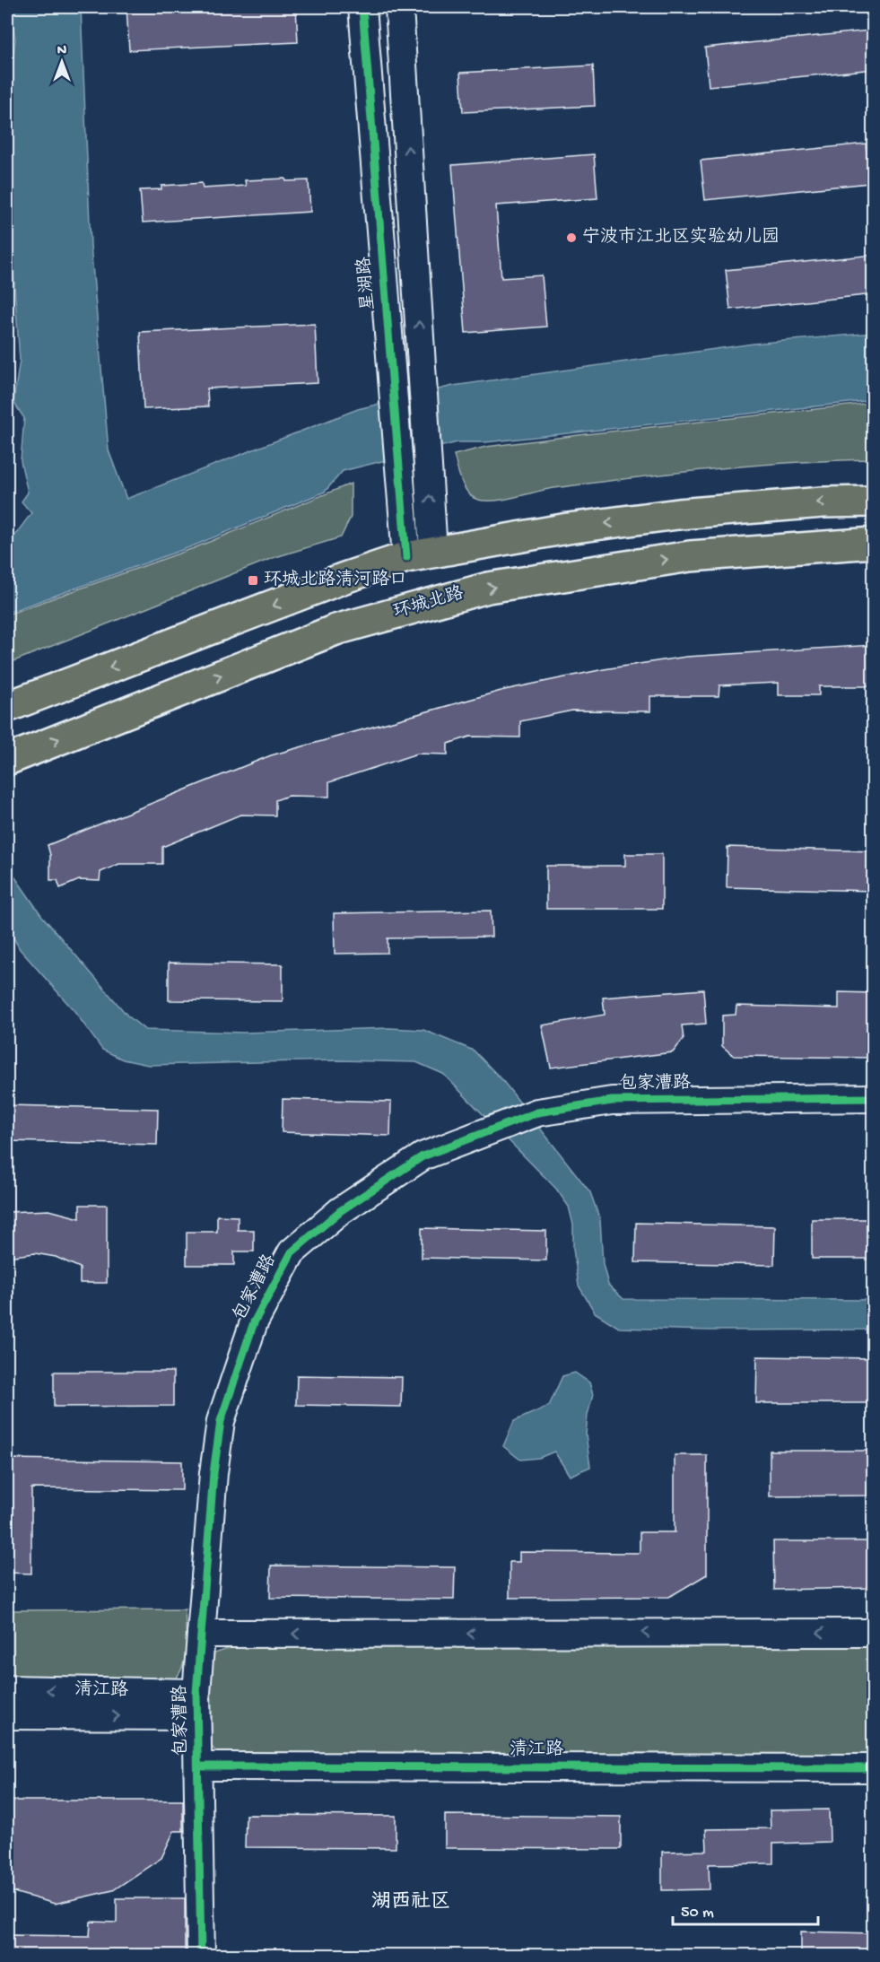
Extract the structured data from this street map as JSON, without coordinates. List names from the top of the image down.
{
  "streets": {
    "main road": ["环城北路"],
    "street": ["星湖路", "包家漕路", "清江路"]
  },
  "crossings": [
    ["包家漕路", "清江路"]
  ],
  "districts": ["湖西社区"],
  "places": {
    "other": ["宁波市江北区实验幼儿园"],
    "transit": ["环城北路清河路口"]
  },
  "scale_bar": "50 m",
  "north": "top"
}
